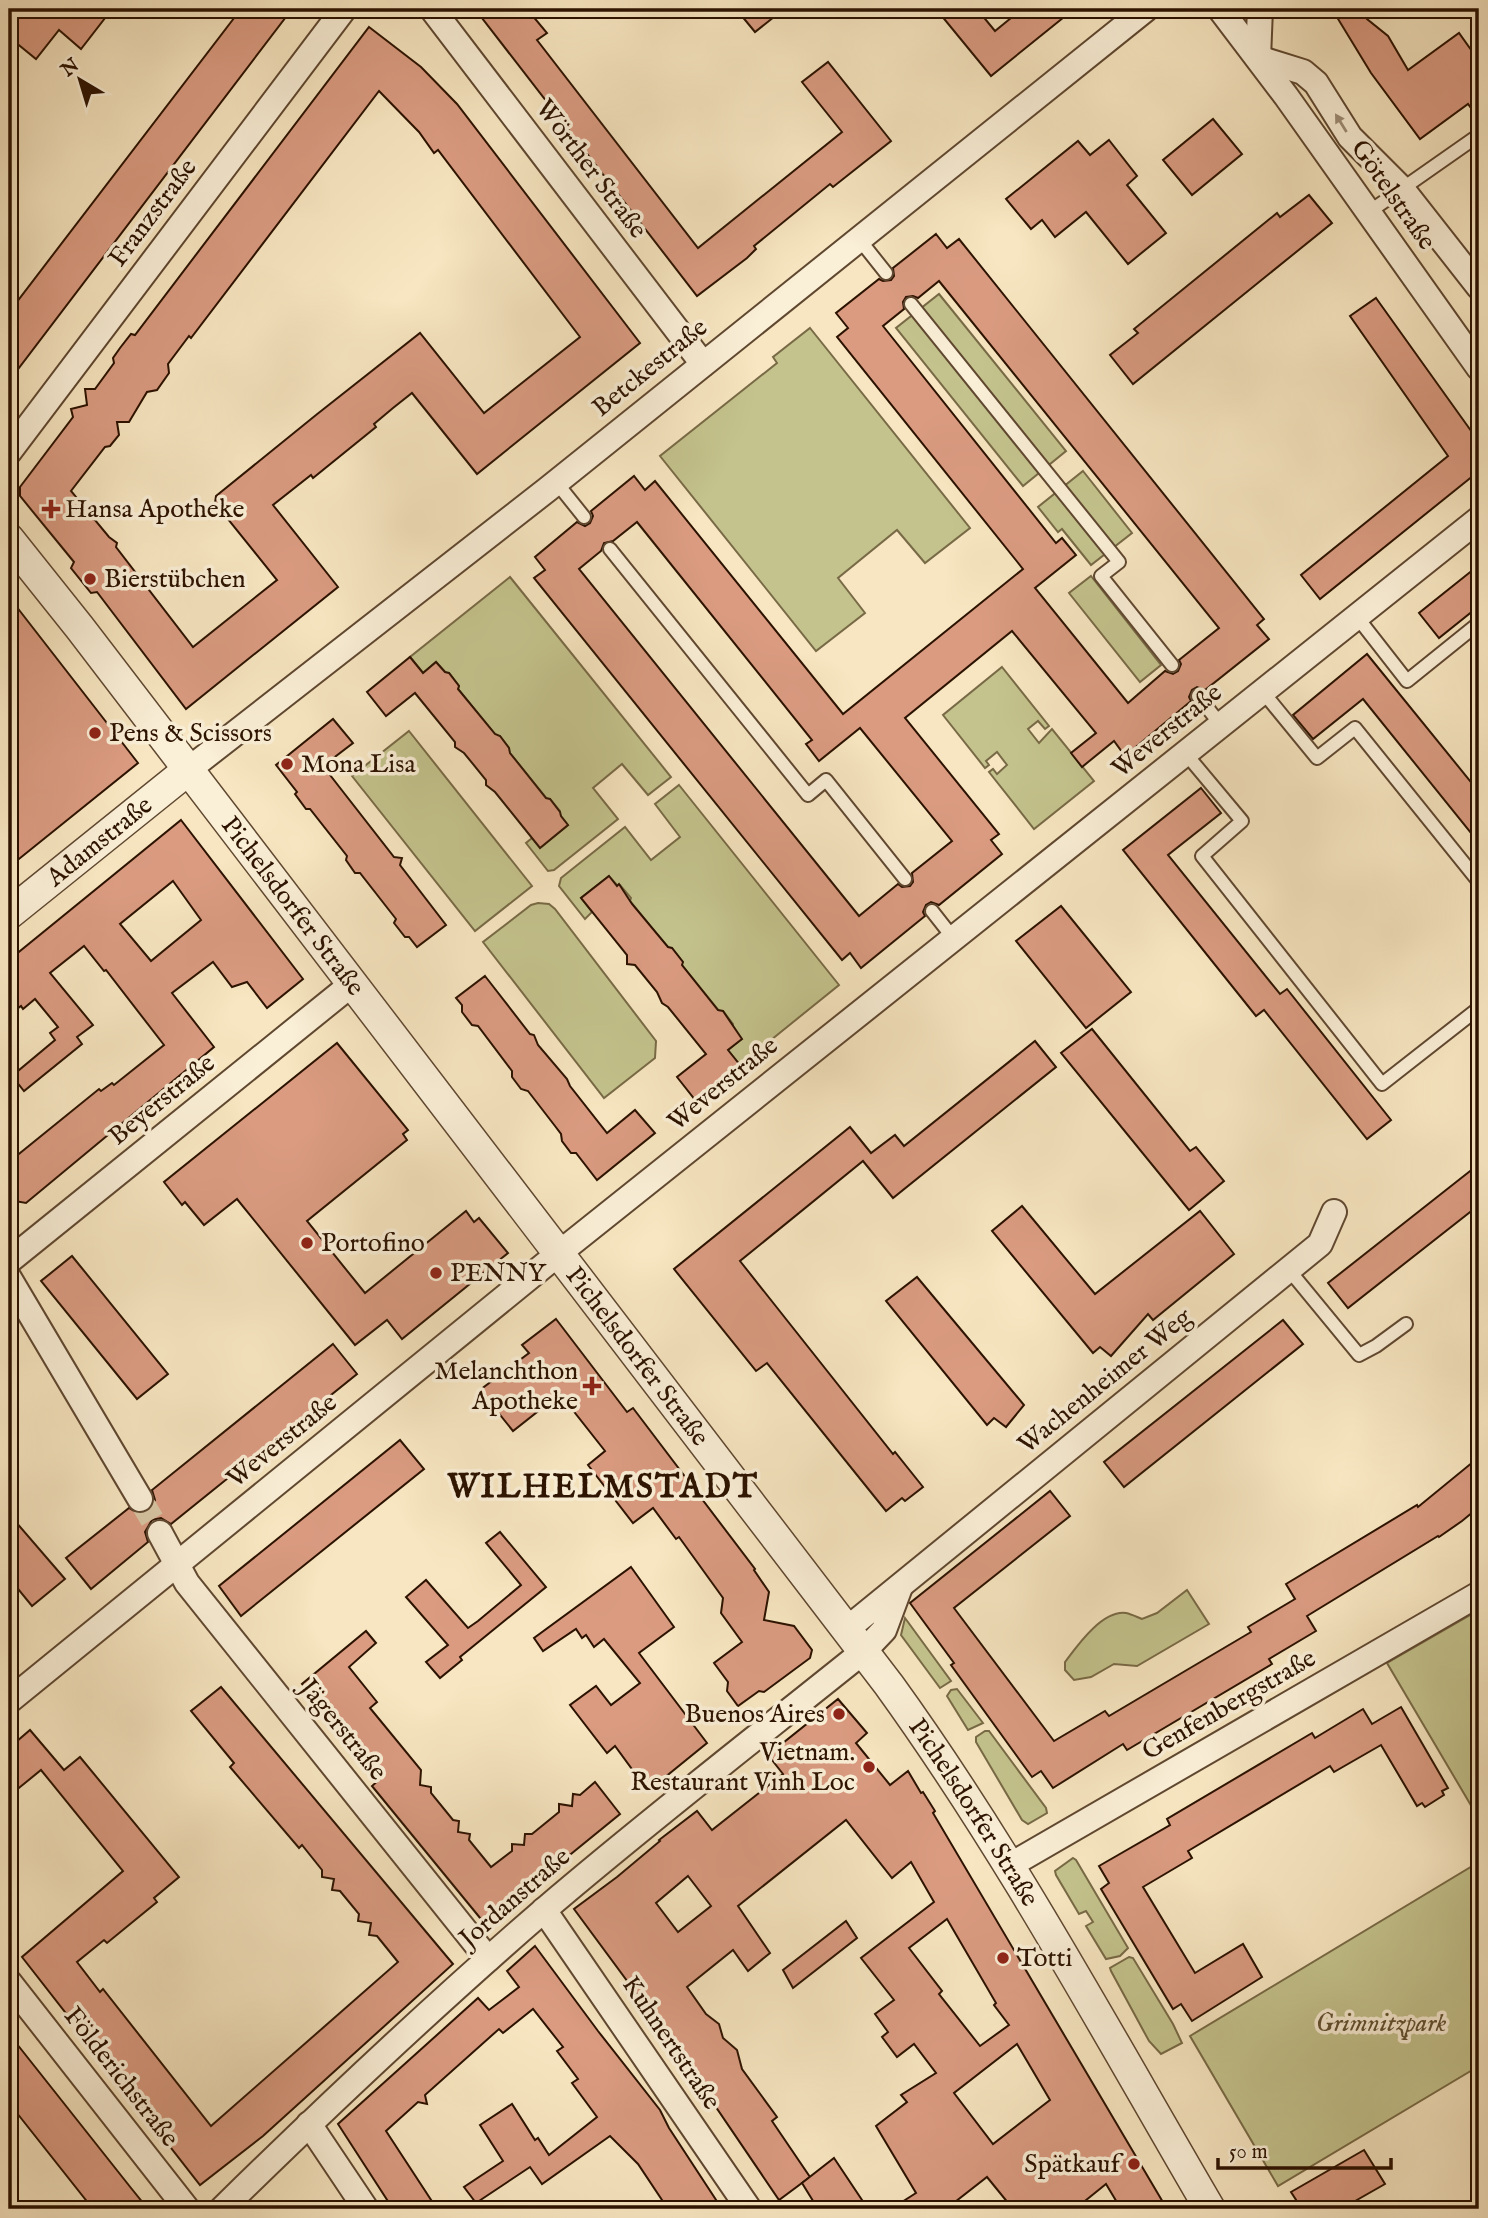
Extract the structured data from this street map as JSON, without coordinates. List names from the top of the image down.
{
  "streets": {
    "street": [
      "Wörther Straße",
      "Götelstraße",
      "Franzstraße",
      "Betckestraße",
      "Weverstraße",
      "Adamstraße",
      "Pichelsdorfer Straße",
      "Beyerstraße",
      "Wachenheimer Weg",
      "Genfenbergstraße",
      "Jägerstraße",
      "Jordanstraße",
      "Kuhnertstraße",
      "Földerichstraße"
    ]
  },
  "crossings": [
    ["Wörther Straße", "Betckestraße"],
    ["Betckestraße", "Adamstraße"],
    ["Betckestraße", "Pichelsdorfer Straße"],
    ["Weverstraße", "Pichelsdorfer Straße"],
    ["Weverstraße", "Jägerstraße"],
    ["Adamstraße", "Pichelsdorfer Straße"],
    ["Pichelsdorfer Straße", "Beyerstraße"],
    ["Pichelsdorfer Straße", "Wachenheimer Weg"],
    ["Pichelsdorfer Straße", "Genfenbergstraße"],
    ["Pichelsdorfer Straße", "Jordanstraße"],
    ["Wachenheimer Weg", "Jordanstraße"],
    ["Jägerstraße", "Jordanstraße"],
    ["Jordanstraße", "Kuhnertstraße"]
  ],
  "districts": ["WILHELMSTADT"],
  "parks": ["Grimnitzpark"],
  "places": {
    "health": ["Hansa Apotheke", "Melanchthon Apotheke"],
    "other": [
      "Bierstübchen",
      "Pens & Scissors",
      "Mona Lisa",
      "Portofino",
      "PENNY",
      "Buenos Aires",
      "Vietnam. Restaurant Vinh Loc",
      "Totti",
      "Spätkauf"
    ]
  },
  "scale_bar": "50 m",
  "north": "top left"
}
